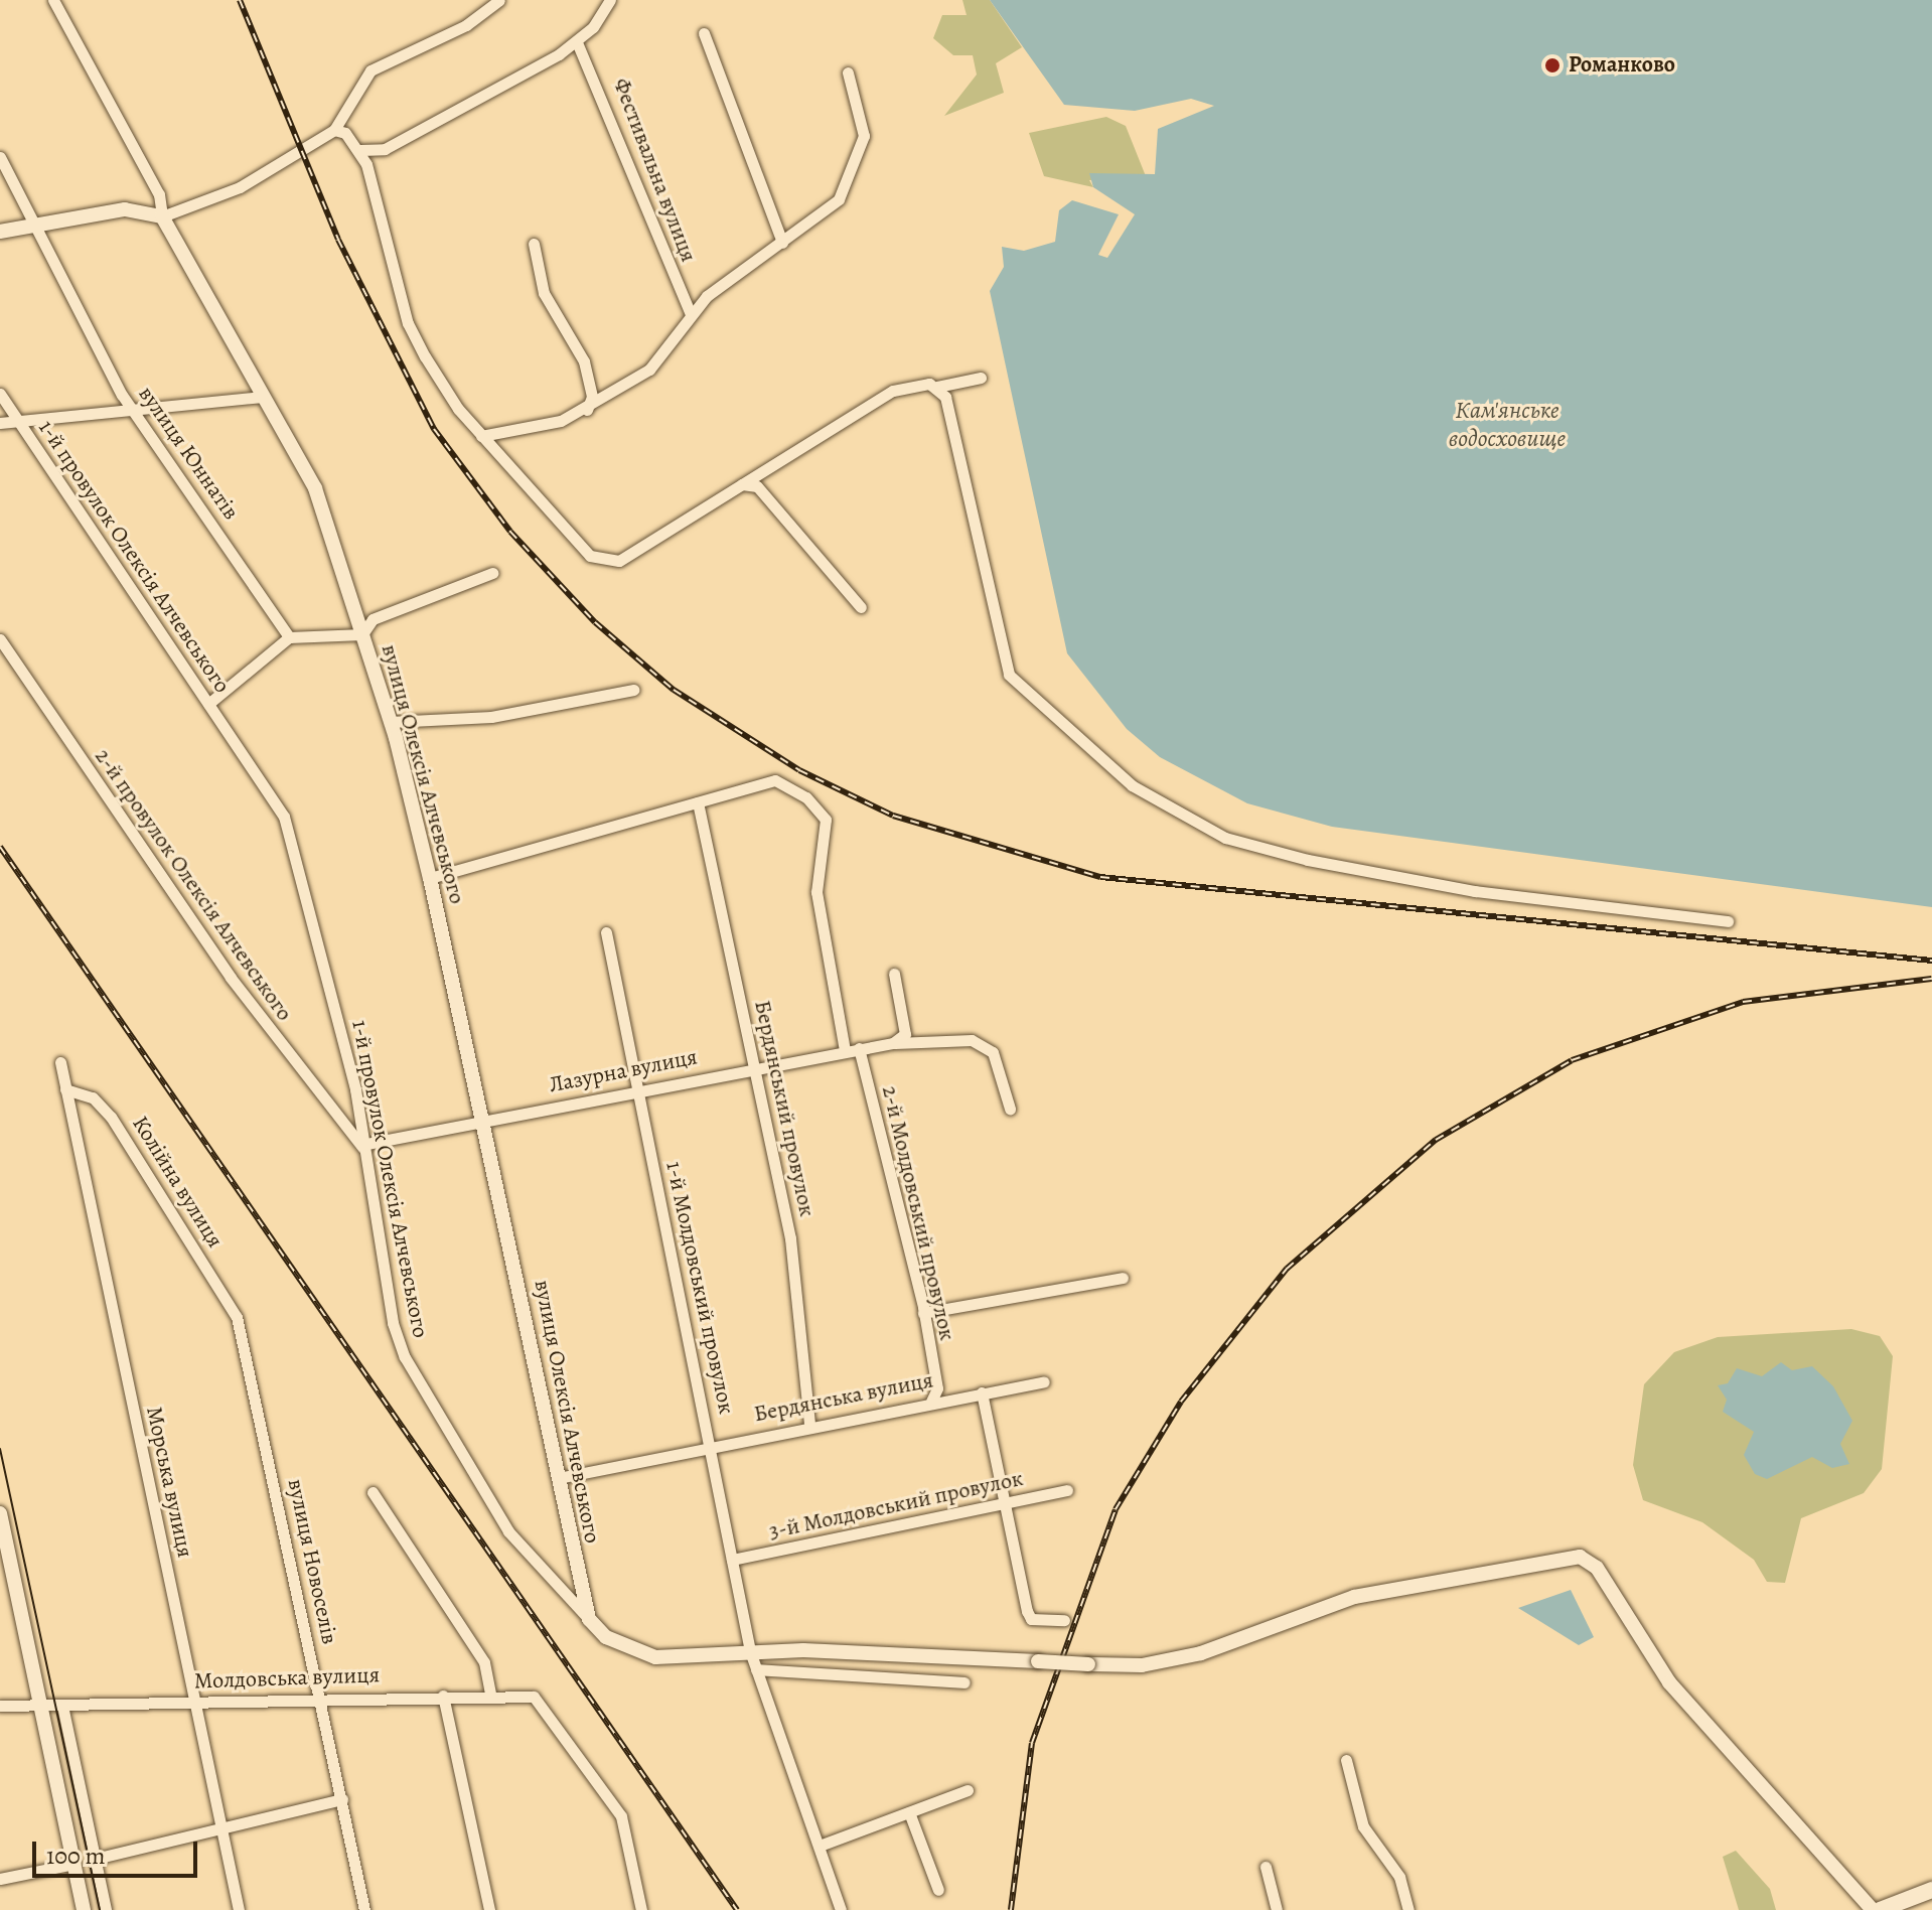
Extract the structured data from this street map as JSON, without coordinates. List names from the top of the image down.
{
  "streets": {
    "street": [
      "Фестивальна вулиця",
      "вулиця Юннатів",
      "1-й провулок Олексія Алчевського",
      "вулиця Олексія Алчевського",
      "2-й провулок Олексія Алчевського",
      "Лазурна вулиця",
      "Бердянський провулок",
      "Колійна вулиця",
      "2-й Молдовський провулок",
      "1-й Молдовський провулок",
      "Бердянська вулиця",
      "Морська вулиця",
      "3-й Молдовський провулок",
      "вулиця Новоселів",
      "Молдовська вулиця"
    ]
  },
  "crossings": [
    ["1-й провулок Олексія Алчевського", "вулиця Олексія Алчевського"],
    ["1-й провулок Олексія Алчевського", "2-й провулок Олексія Алчевського"],
    ["1-й провулок Олексія Алчевського", "Лазурна вулиця"],
    ["вулиця Олексія Алчевського", "Лазурна вулиця"],
    ["вулиця Олексія Алчевського", "Бердянська вулиця"],
    ["2-й провулок Олексія Алчевського", "Лазурна вулиця"],
    ["Лазурна вулиця", "Бердянський провулок"],
    ["Лазурна вулиця", "2-й Молдовський провулок"],
    ["Лазурна вулиця", "1-й Молдовський провулок"],
    ["Бердянський провулок", "Бердянська вулиця"],
    ["Колійна вулиця", "Морська вулиця"],
    ["Колійна вулиця", "вулиця Новоселів"],
    ["2-й Молдовський провулок", "Бердянська вулиця"],
    ["1-й Молдовський провулок", "Бердянська вулиця"],
    ["1-й Молдовський провулок", "3-й Молдовський провулок"],
    ["Морська вулиця", "Молдовська вулиця"],
    ["вулиця Новоселів", "Молдовська вулиця"]
  ],
  "water": ["Кам'янське водосховище"],
  "places": ["Романково"],
  "scale_bar": "100 m"
}
